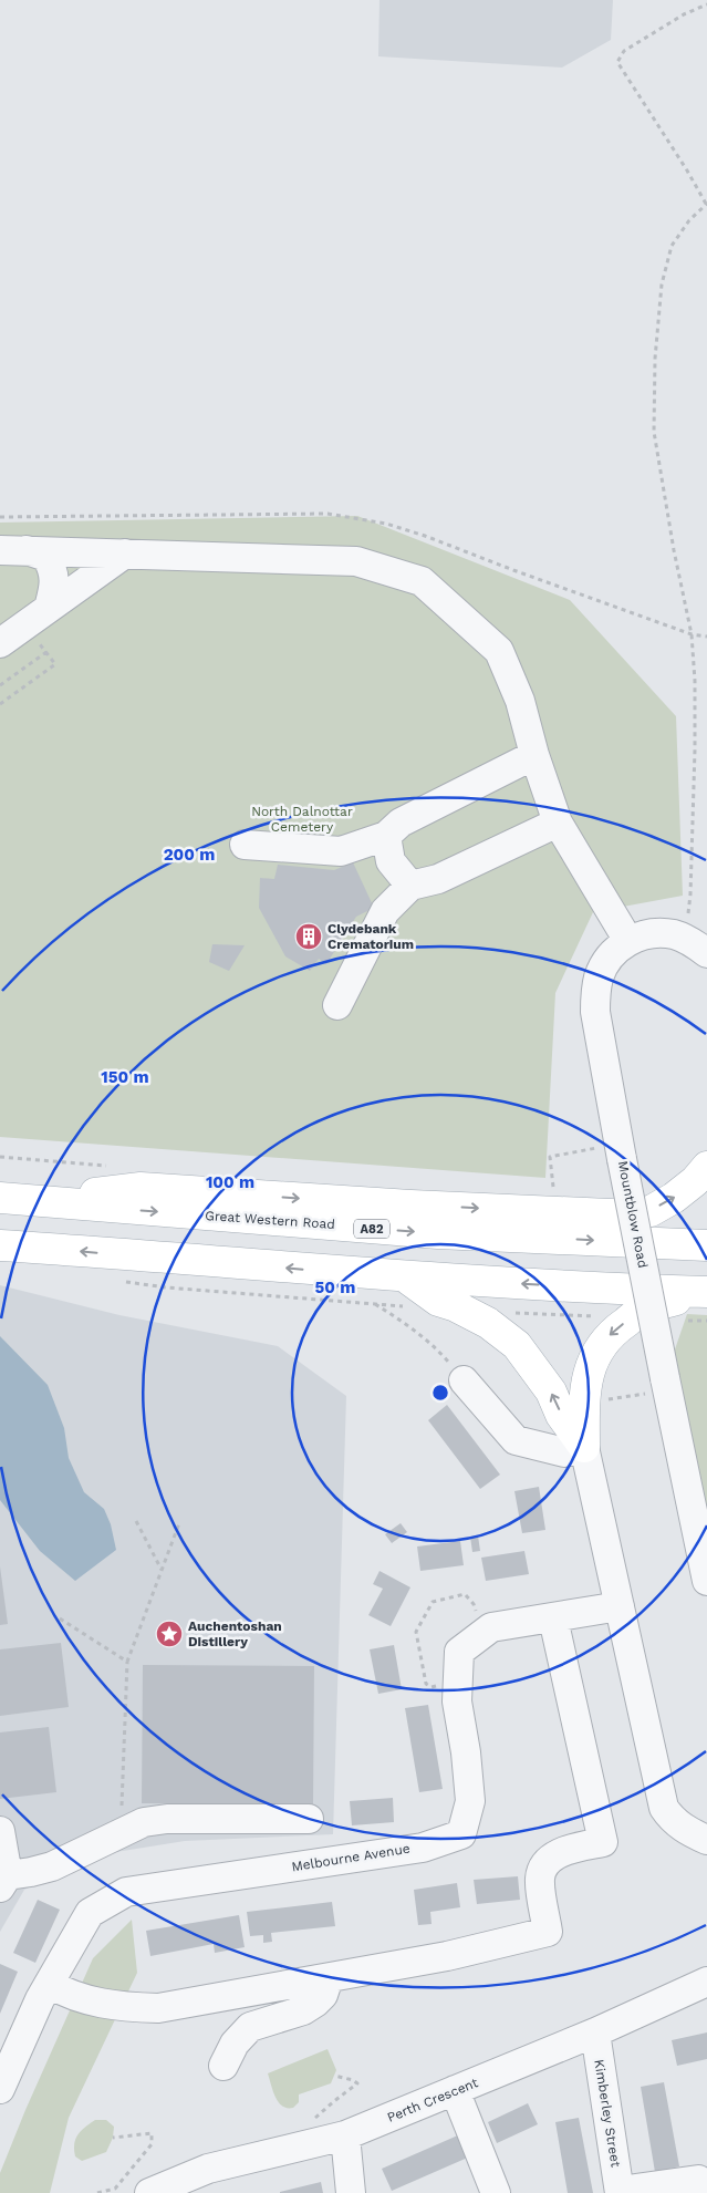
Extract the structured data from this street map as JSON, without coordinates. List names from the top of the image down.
{
  "streets": {
    "main road": ["Great Western Road", "A82"],
    "street": [
      "Mountblow Road",
      "Melbourne Avenue",
      "Perth Crescent",
      "Kimberley Street"
    ]
  },
  "crossings": [
    ["Perth Crescent", "Kimberley Street"]
  ],
  "parks": ["North Dalnottar Cemetery"],
  "places": {
    "building": ["Clydebank Crematorium"],
    "place": ["Auchentoshan Distillery"]
  },
  "rings": [
    "200 m",
    "150 m",
    "100 m",
    "50 m"
  ]
}
